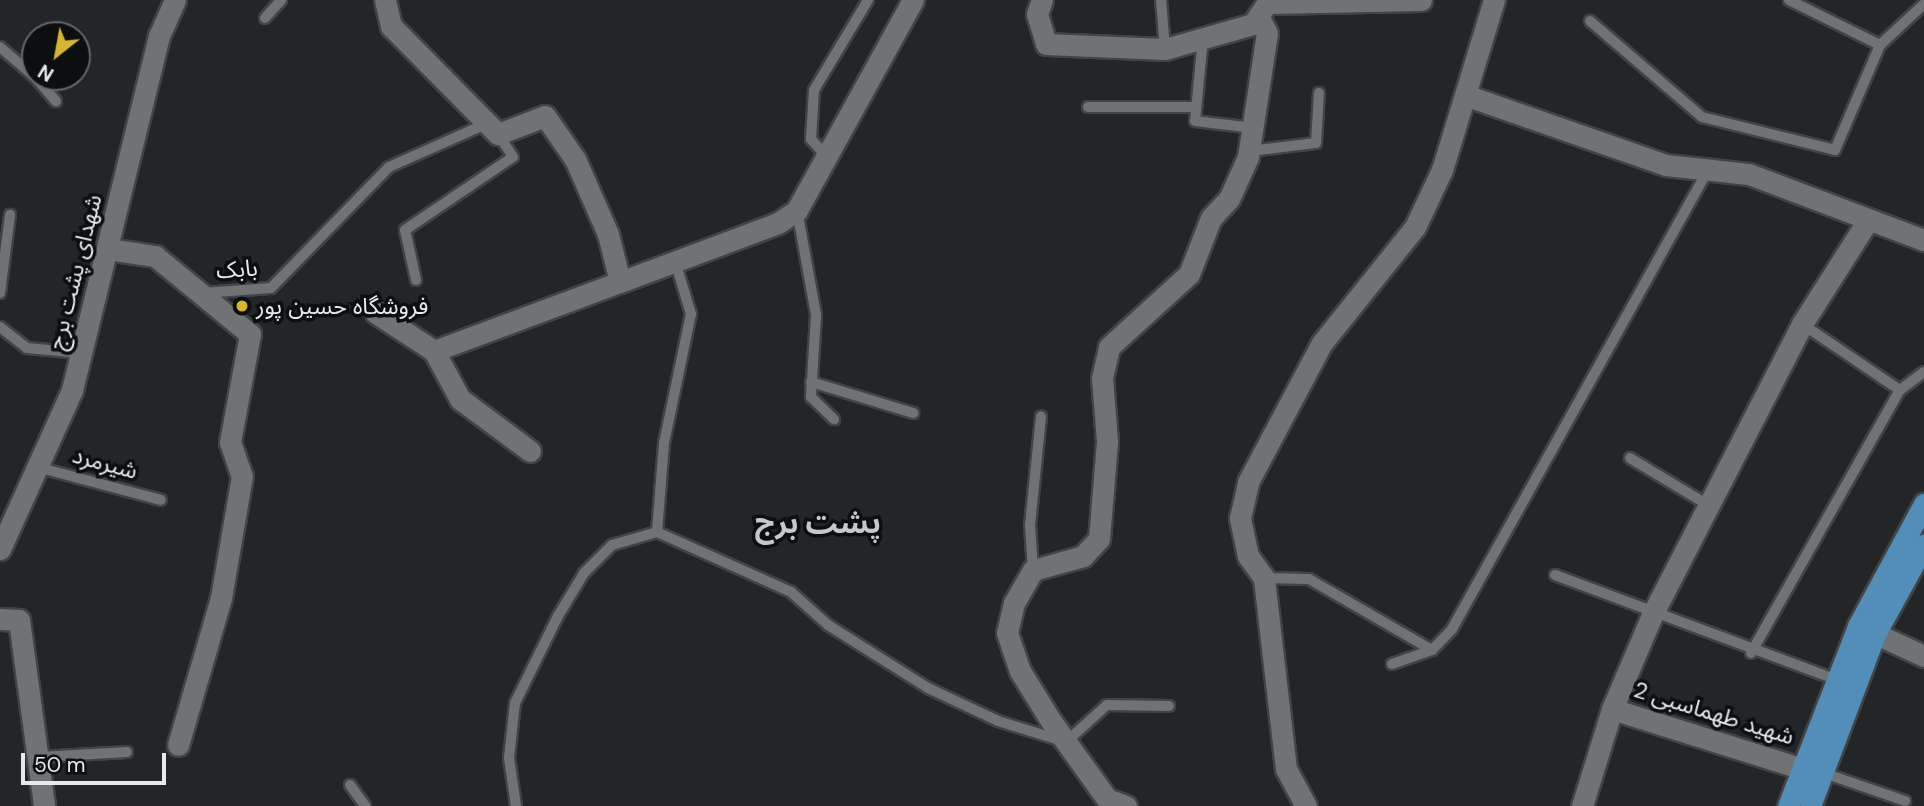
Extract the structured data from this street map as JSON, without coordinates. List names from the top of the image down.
{
  "streets": {
    "street": ["شهدای پشت برج", "شهید طهماسبی 2"],
    "lane": ["بابک", "شیرمرد"]
  },
  "crossings": [
    ["شهدای پشت برج", "شیرمرد"]
  ],
  "districts": ["پشت برج"],
  "places": ["فروشگاه حسین پور"],
  "scale_bar": "50 m",
  "north": "bottom left"
}
